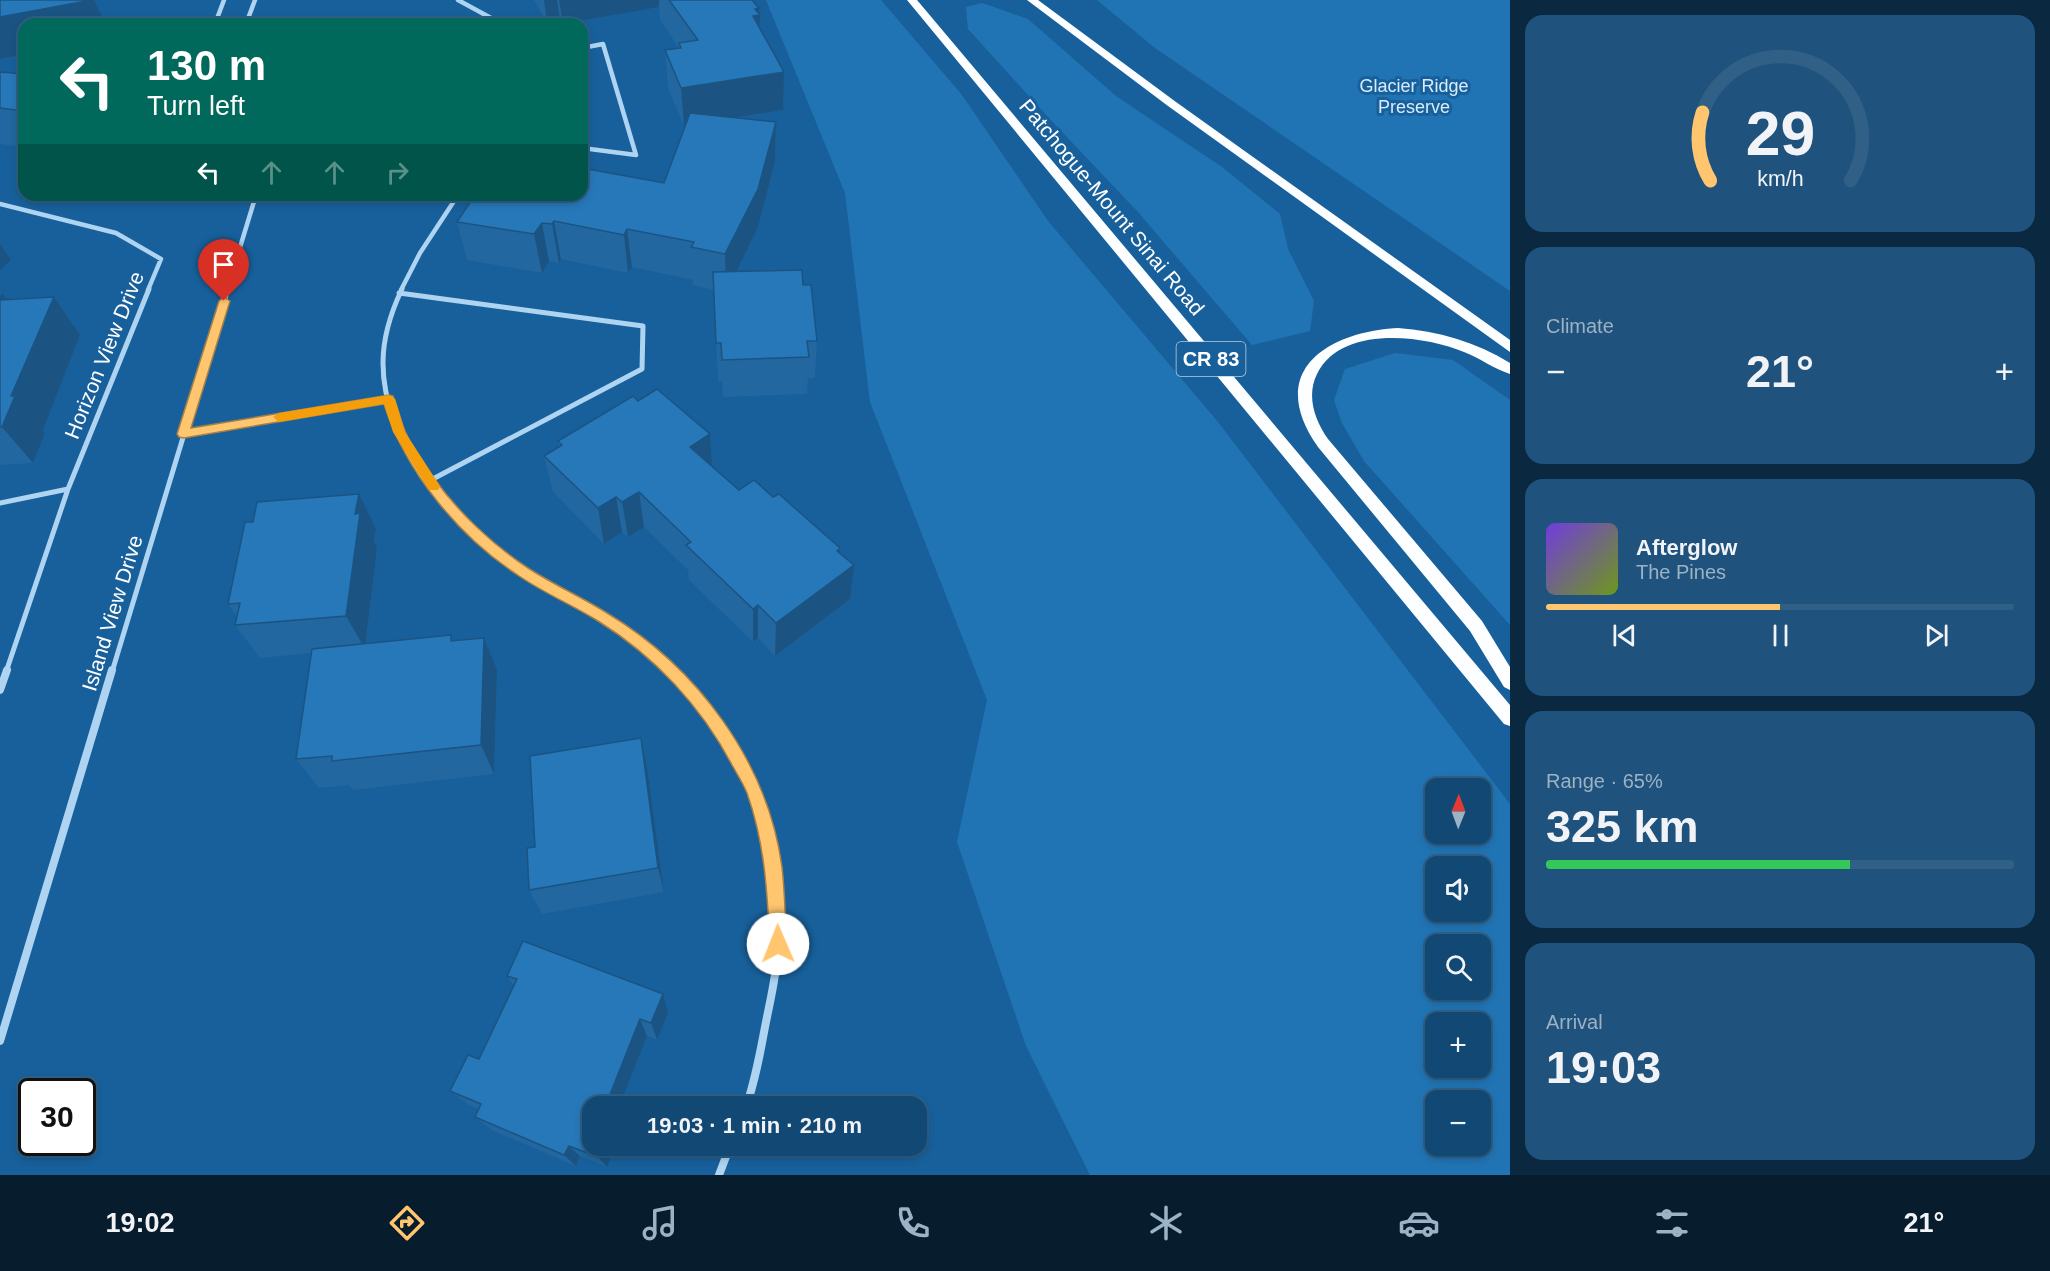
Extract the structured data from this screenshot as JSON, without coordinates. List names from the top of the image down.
{
  "streets": {
    "highway": ["Patchogue-Mount Sinai Road", "CR 83"],
    "street": ["Horizon View Drive", "Island View Drive"]
  },
  "parks": ["Glacier Ridge Preserve"],
  "north": "top",
  "page": {
    "turn": ["130 m", "Turn left"],
    "tile": [
      "Climate",
      ["Range · 65%", "325 km"],
      ["Arrival", "19:03"]
    ],
    "heat": ["−", "21°", "+"],
    "song": ["Afterglow", "The Pines"],
    "map_buttons": ["+", "−"],
    "limit": "30",
    "trip": "19:03 · 1 min · 210 m",
    "tabs": ["19:02", "21°"],
    "gauge": ["29", "km/h"]
  }
}
